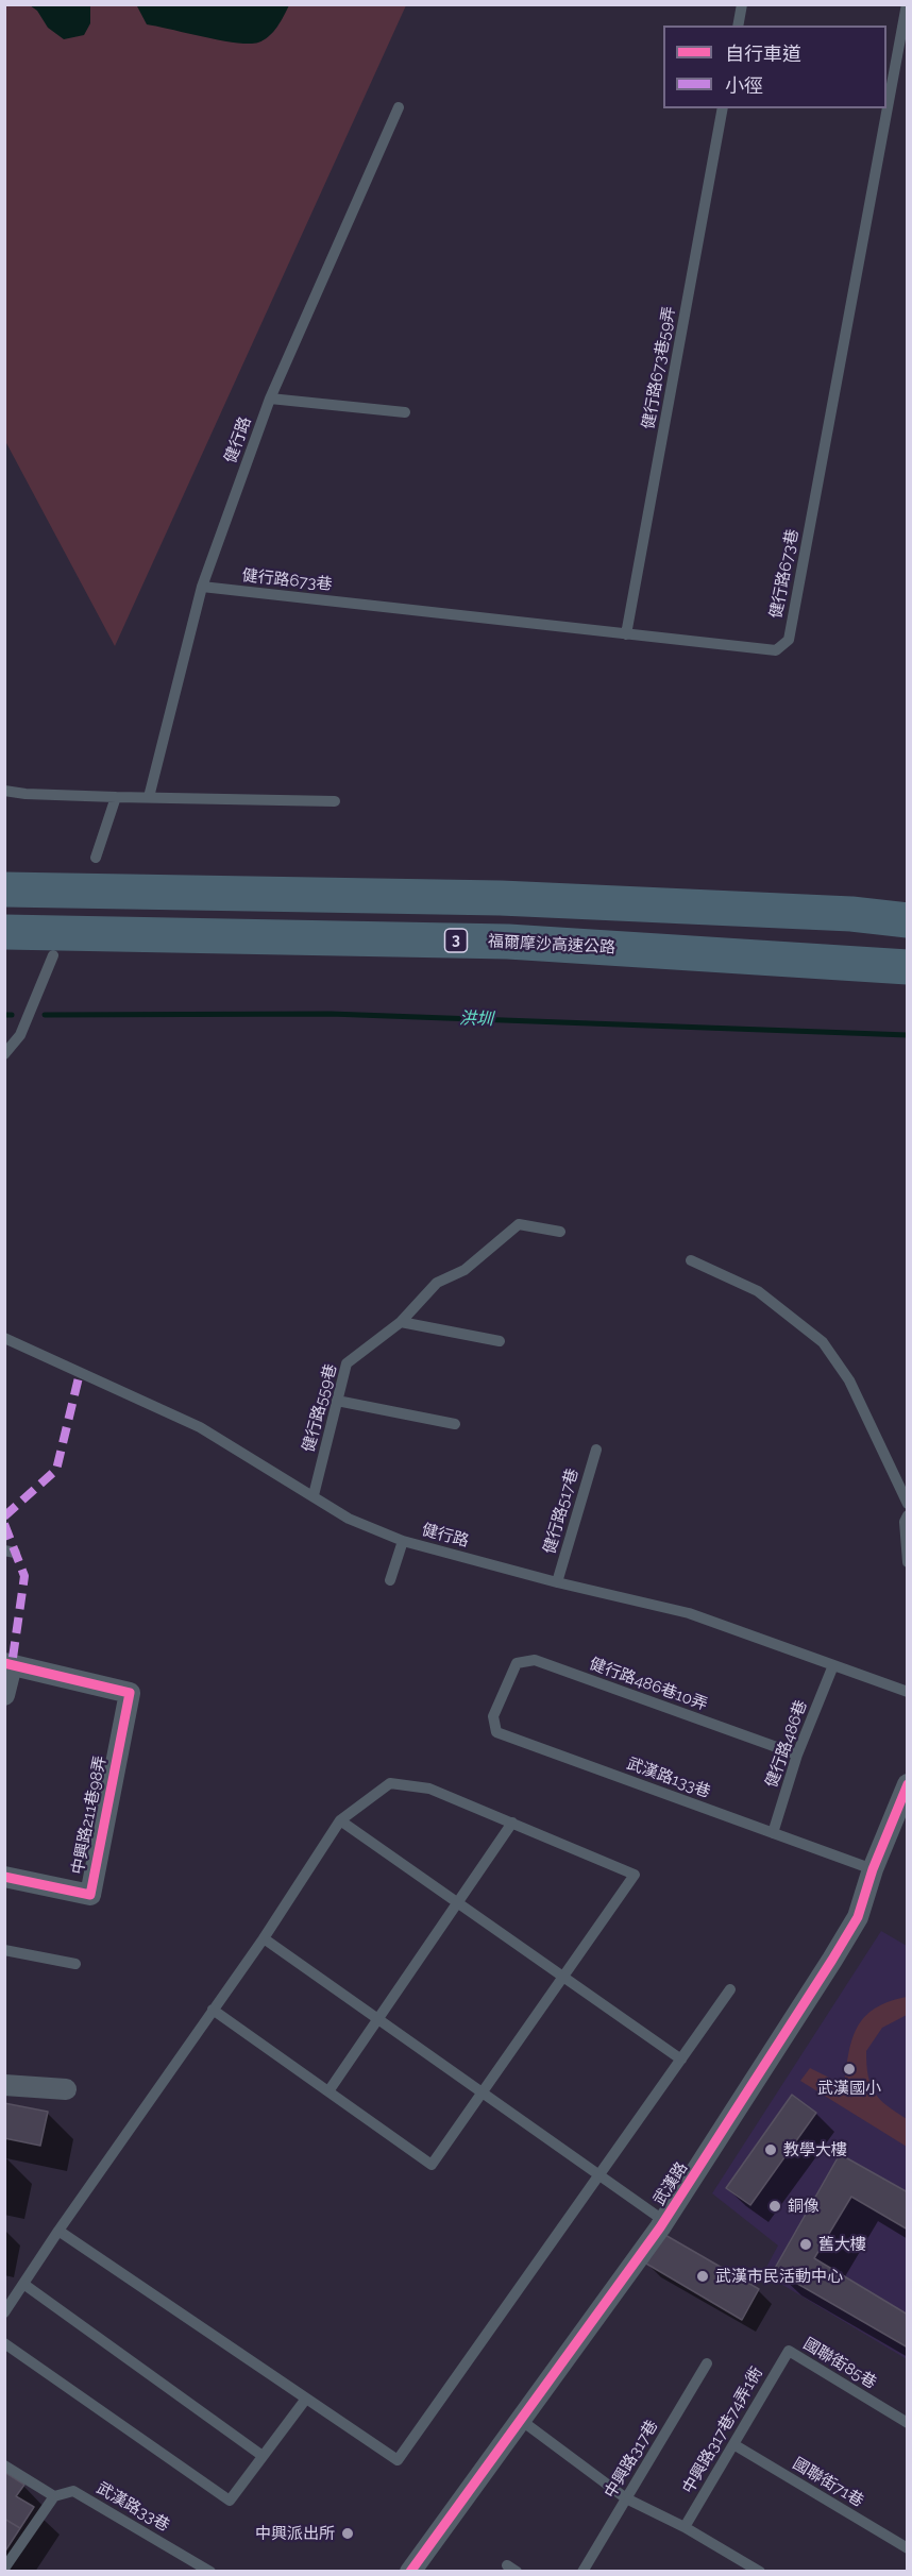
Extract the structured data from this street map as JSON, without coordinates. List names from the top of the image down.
{
  "streets": {
    "highway": ["3", "福爾摩沙高速公路"],
    "street": ["中興路211巷98弄", "武漢路"],
    "lane": [
      "健行路673巷59弄",
      "健行路",
      "健行路673巷",
      "健行路559巷",
      "健行路517巷",
      "健行路486巷10弄",
      "健行路486巷",
      "武漢路133巷",
      "國聯街85巷",
      "中興路317巷74弄1衖",
      "中興路317巷",
      "國聯街71巷",
      "武漢路33巷"
    ]
  },
  "crossings": [
    ["健行路673巷59弄", "健行路673巷"],
    ["健行路", "健行路673巷"],
    ["健行路", "健行路559巷"],
    ["健行路", "健行路517巷"],
    ["健行路", "健行路486巷"],
    ["健行路486巷10弄", "健行路486巷"],
    ["健行路486巷10弄", "武漢路133巷"],
    ["健行路486巷", "武漢路133巷"],
    ["武漢路133巷", "武漢路"],
    ["國聯街85巷", "中興路317巷74弄1衖"],
    ["中興路317巷74弄1衖", "國聯街71巷"]
  ],
  "water": ["洪圳"],
  "places": [
    "武漢國小",
    "教學大樓",
    "銅像",
    "舊大樓",
    "武漢市民活動中心",
    "中興派出所"
  ],
  "legend": ["自行車道", "小徑"]
}
